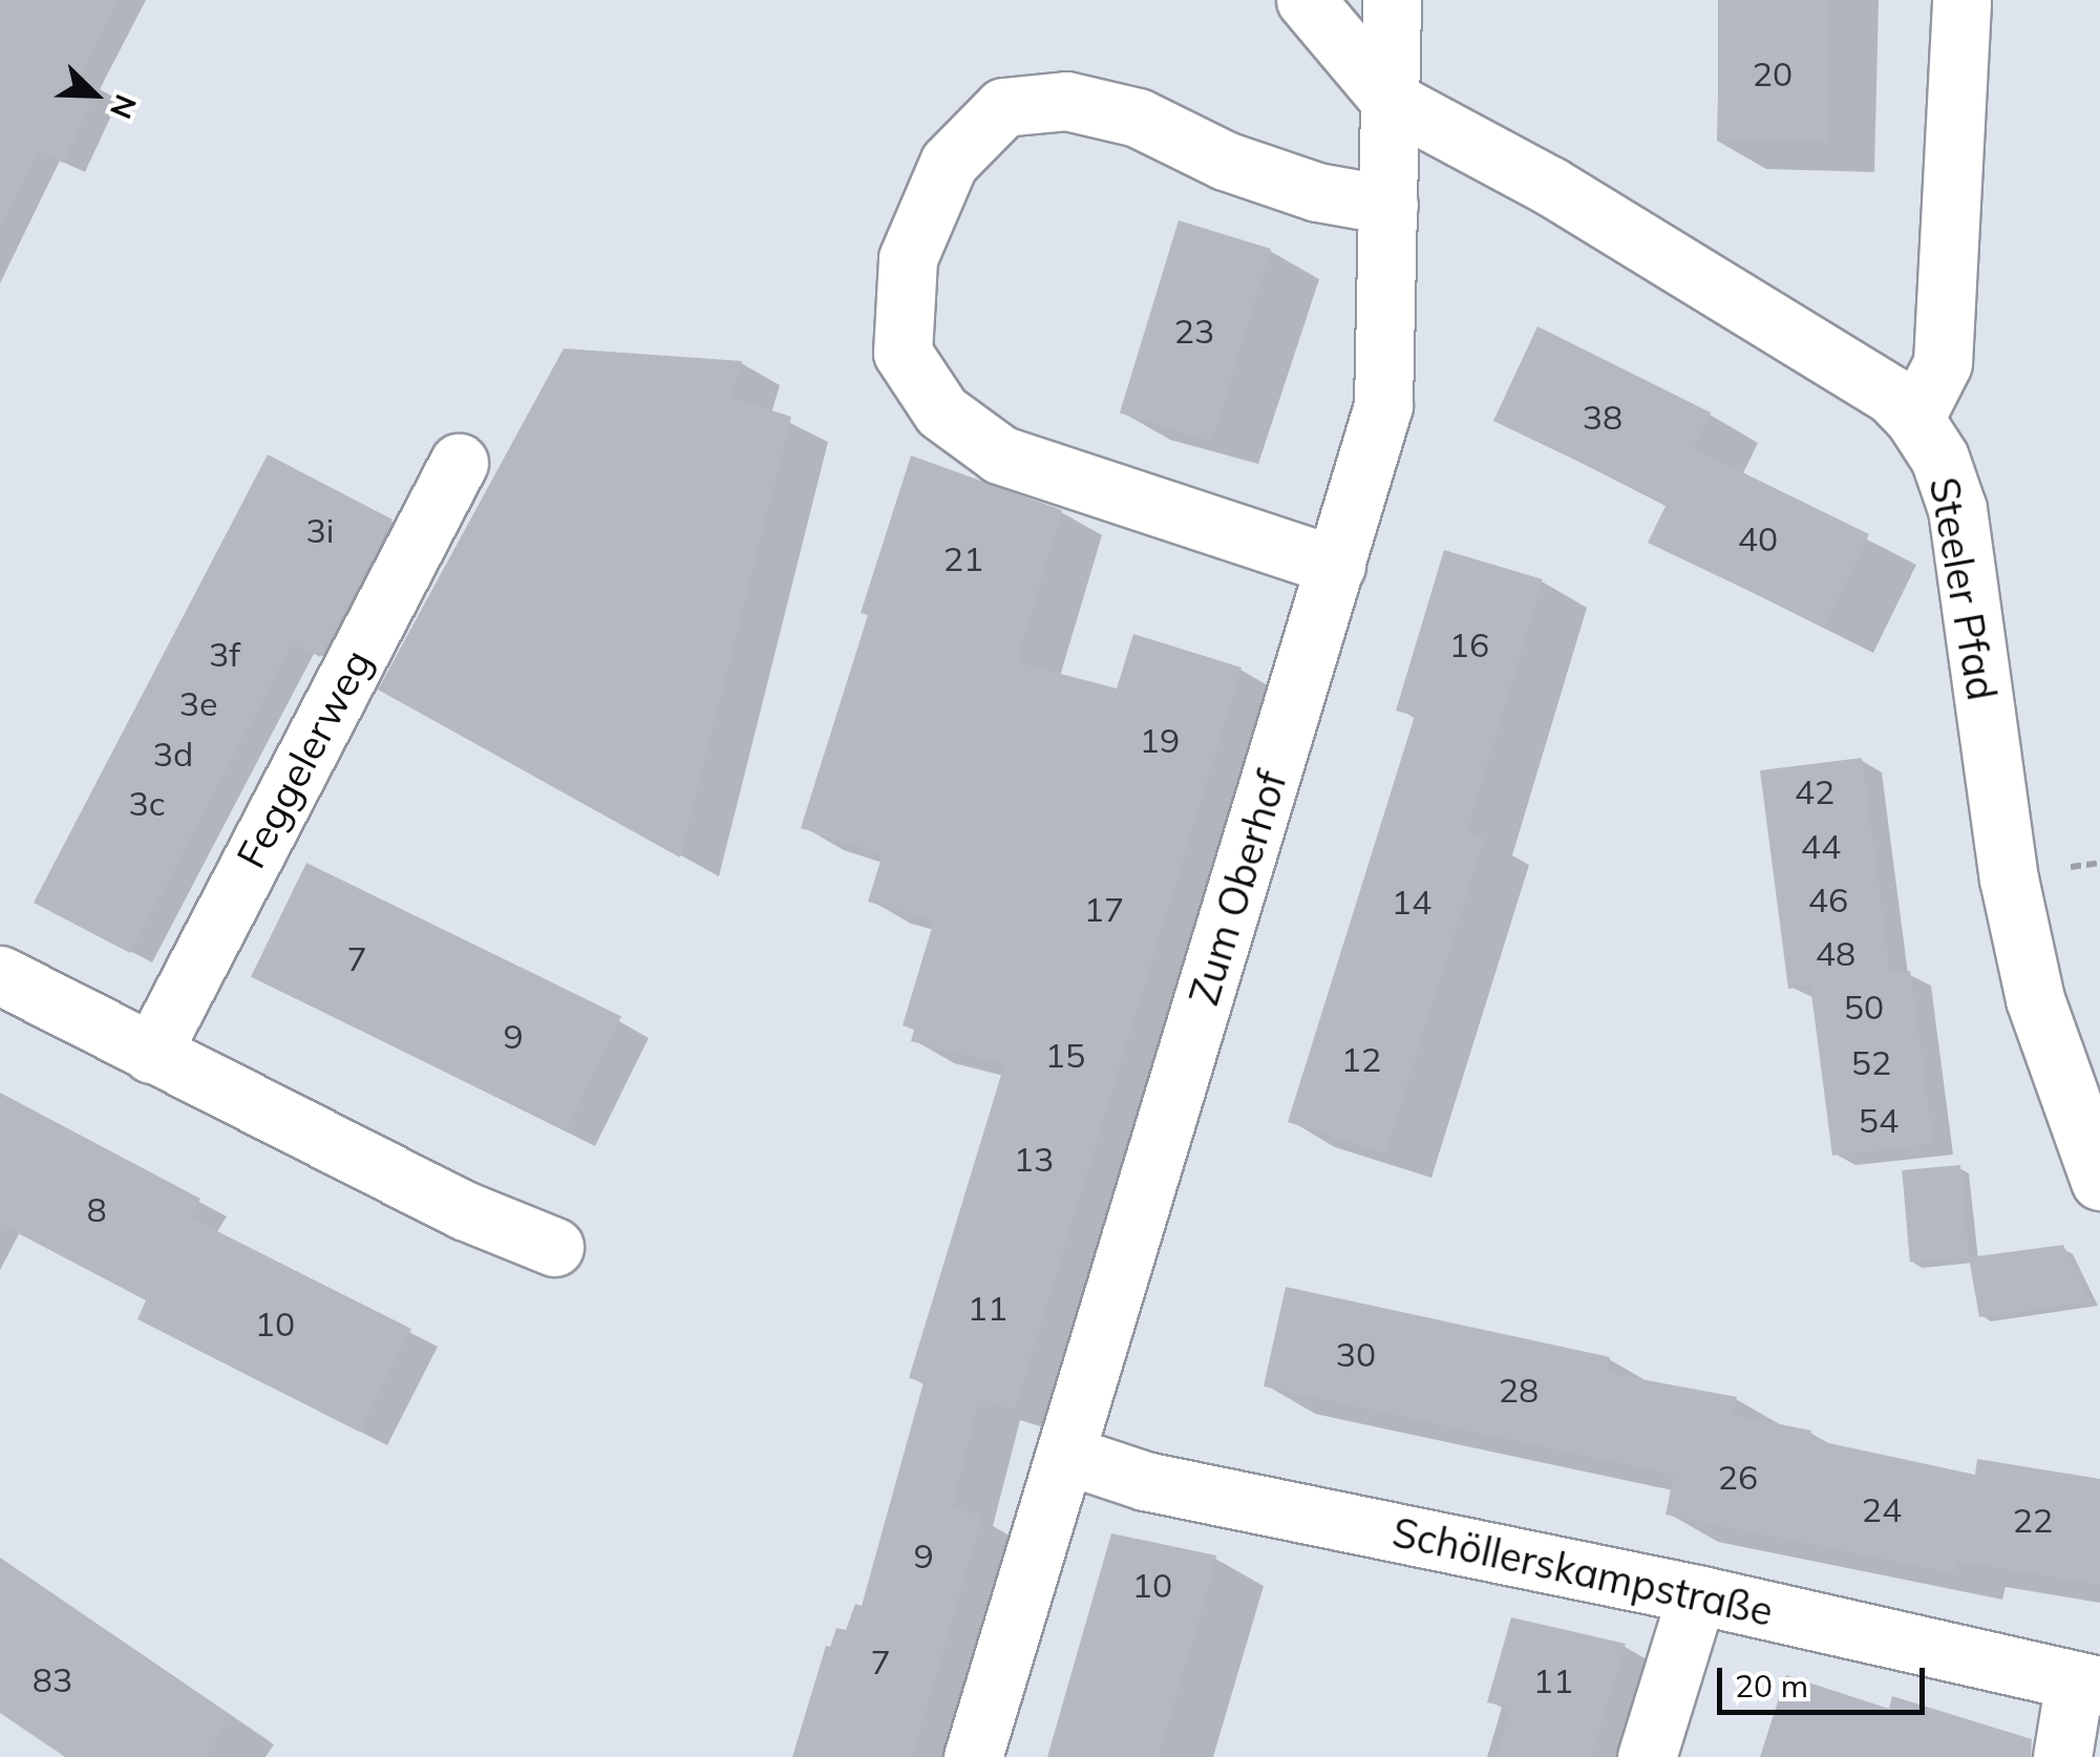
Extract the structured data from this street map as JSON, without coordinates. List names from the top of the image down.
{
  "streets": {
    "street": [
      "Steeler Pfad",
      "Feggelerweg",
      "Zum Oberhof",
      "Schöllerskampstraße"
    ]
  },
  "crossings": [
    ["Steeler Pfad", "Zum Oberhof"],
    ["Zum Oberhof", "Schöllerskampstraße"]
  ],
  "house_numbers": [
    "20",
    "23",
    "38",
    "3i",
    "40",
    "21",
    "16",
    "3f",
    "3e",
    "19",
    "3d",
    "42",
    "3c",
    "44",
    "46",
    "14",
    "17",
    "48",
    "7",
    "50",
    "9",
    "15",
    "12",
    "52",
    "54",
    "13",
    "8",
    "11",
    "10",
    "30",
    "28",
    "26",
    "24",
    "22",
    "9",
    "10",
    "7",
    "83",
    "11"
  ],
  "scale_bar": "20 m",
  "north": "bottom right"
}
